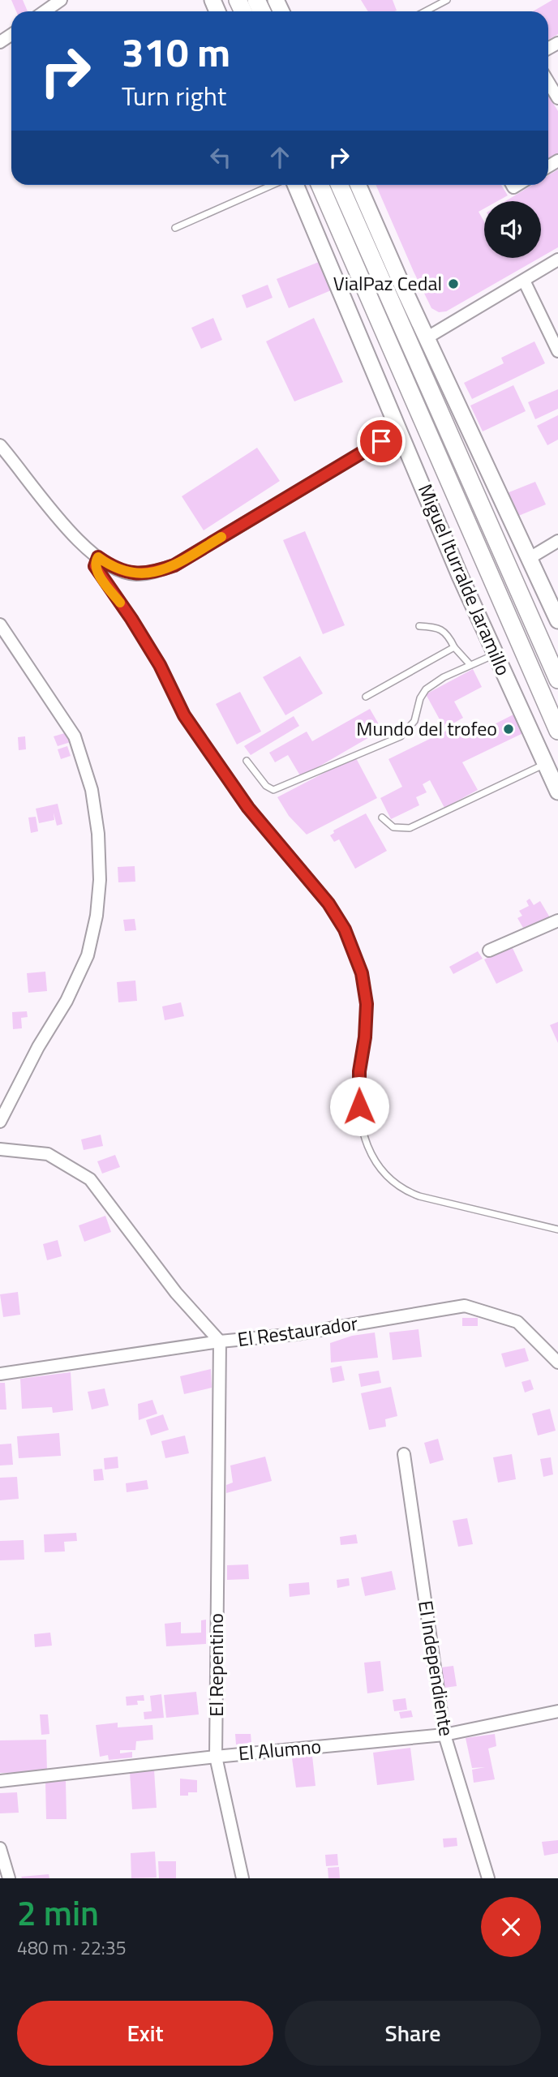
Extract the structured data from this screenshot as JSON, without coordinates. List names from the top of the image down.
{
  "streets": {
    "main road": ["Miguel Iturralde Jaramillo"],
    "street": [
      "El Restaurador",
      "El Repentino",
      "El Independiente",
      "El Alumno"
    ]
  },
  "crossings": [
    ["El Restaurador", "El Repentino"],
    ["El Repentino", "El Alumno"],
    ["El Independiente", "El Alumno"]
  ],
  "places": ["VialPaz Cedal", "Mundo del trofeo"],
  "page": {
    "turn": ["310 m", "Turn right"],
    "heading": ["2 min", "480 m · 22:35"],
    "buttons": ["Exit", "Share"]
  }
}
